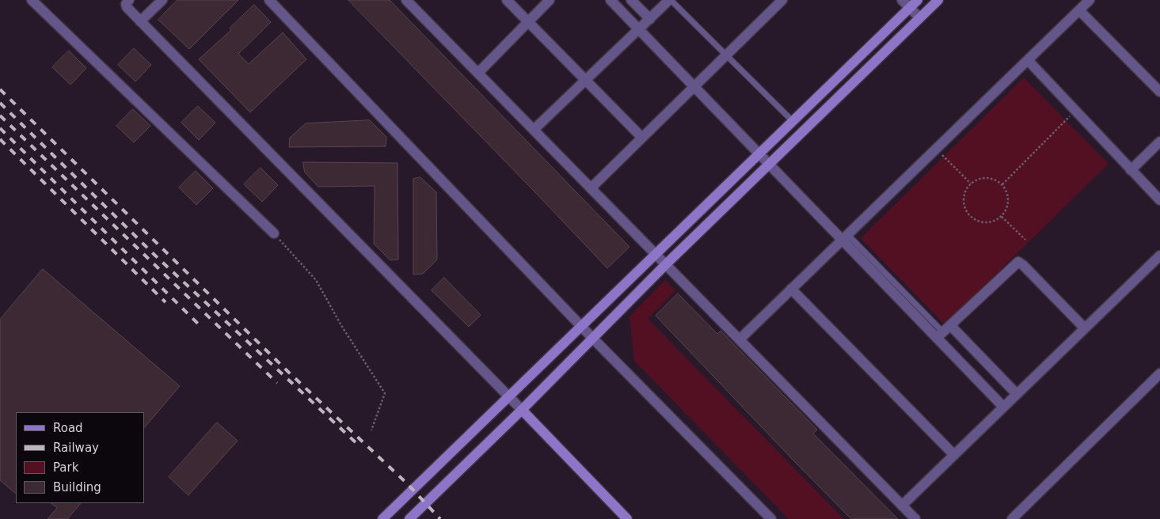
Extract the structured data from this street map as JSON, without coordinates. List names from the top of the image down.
{
  "legend": [
    "Road",
    "Railway",
    "Park",
    "Building"
  ]
}
